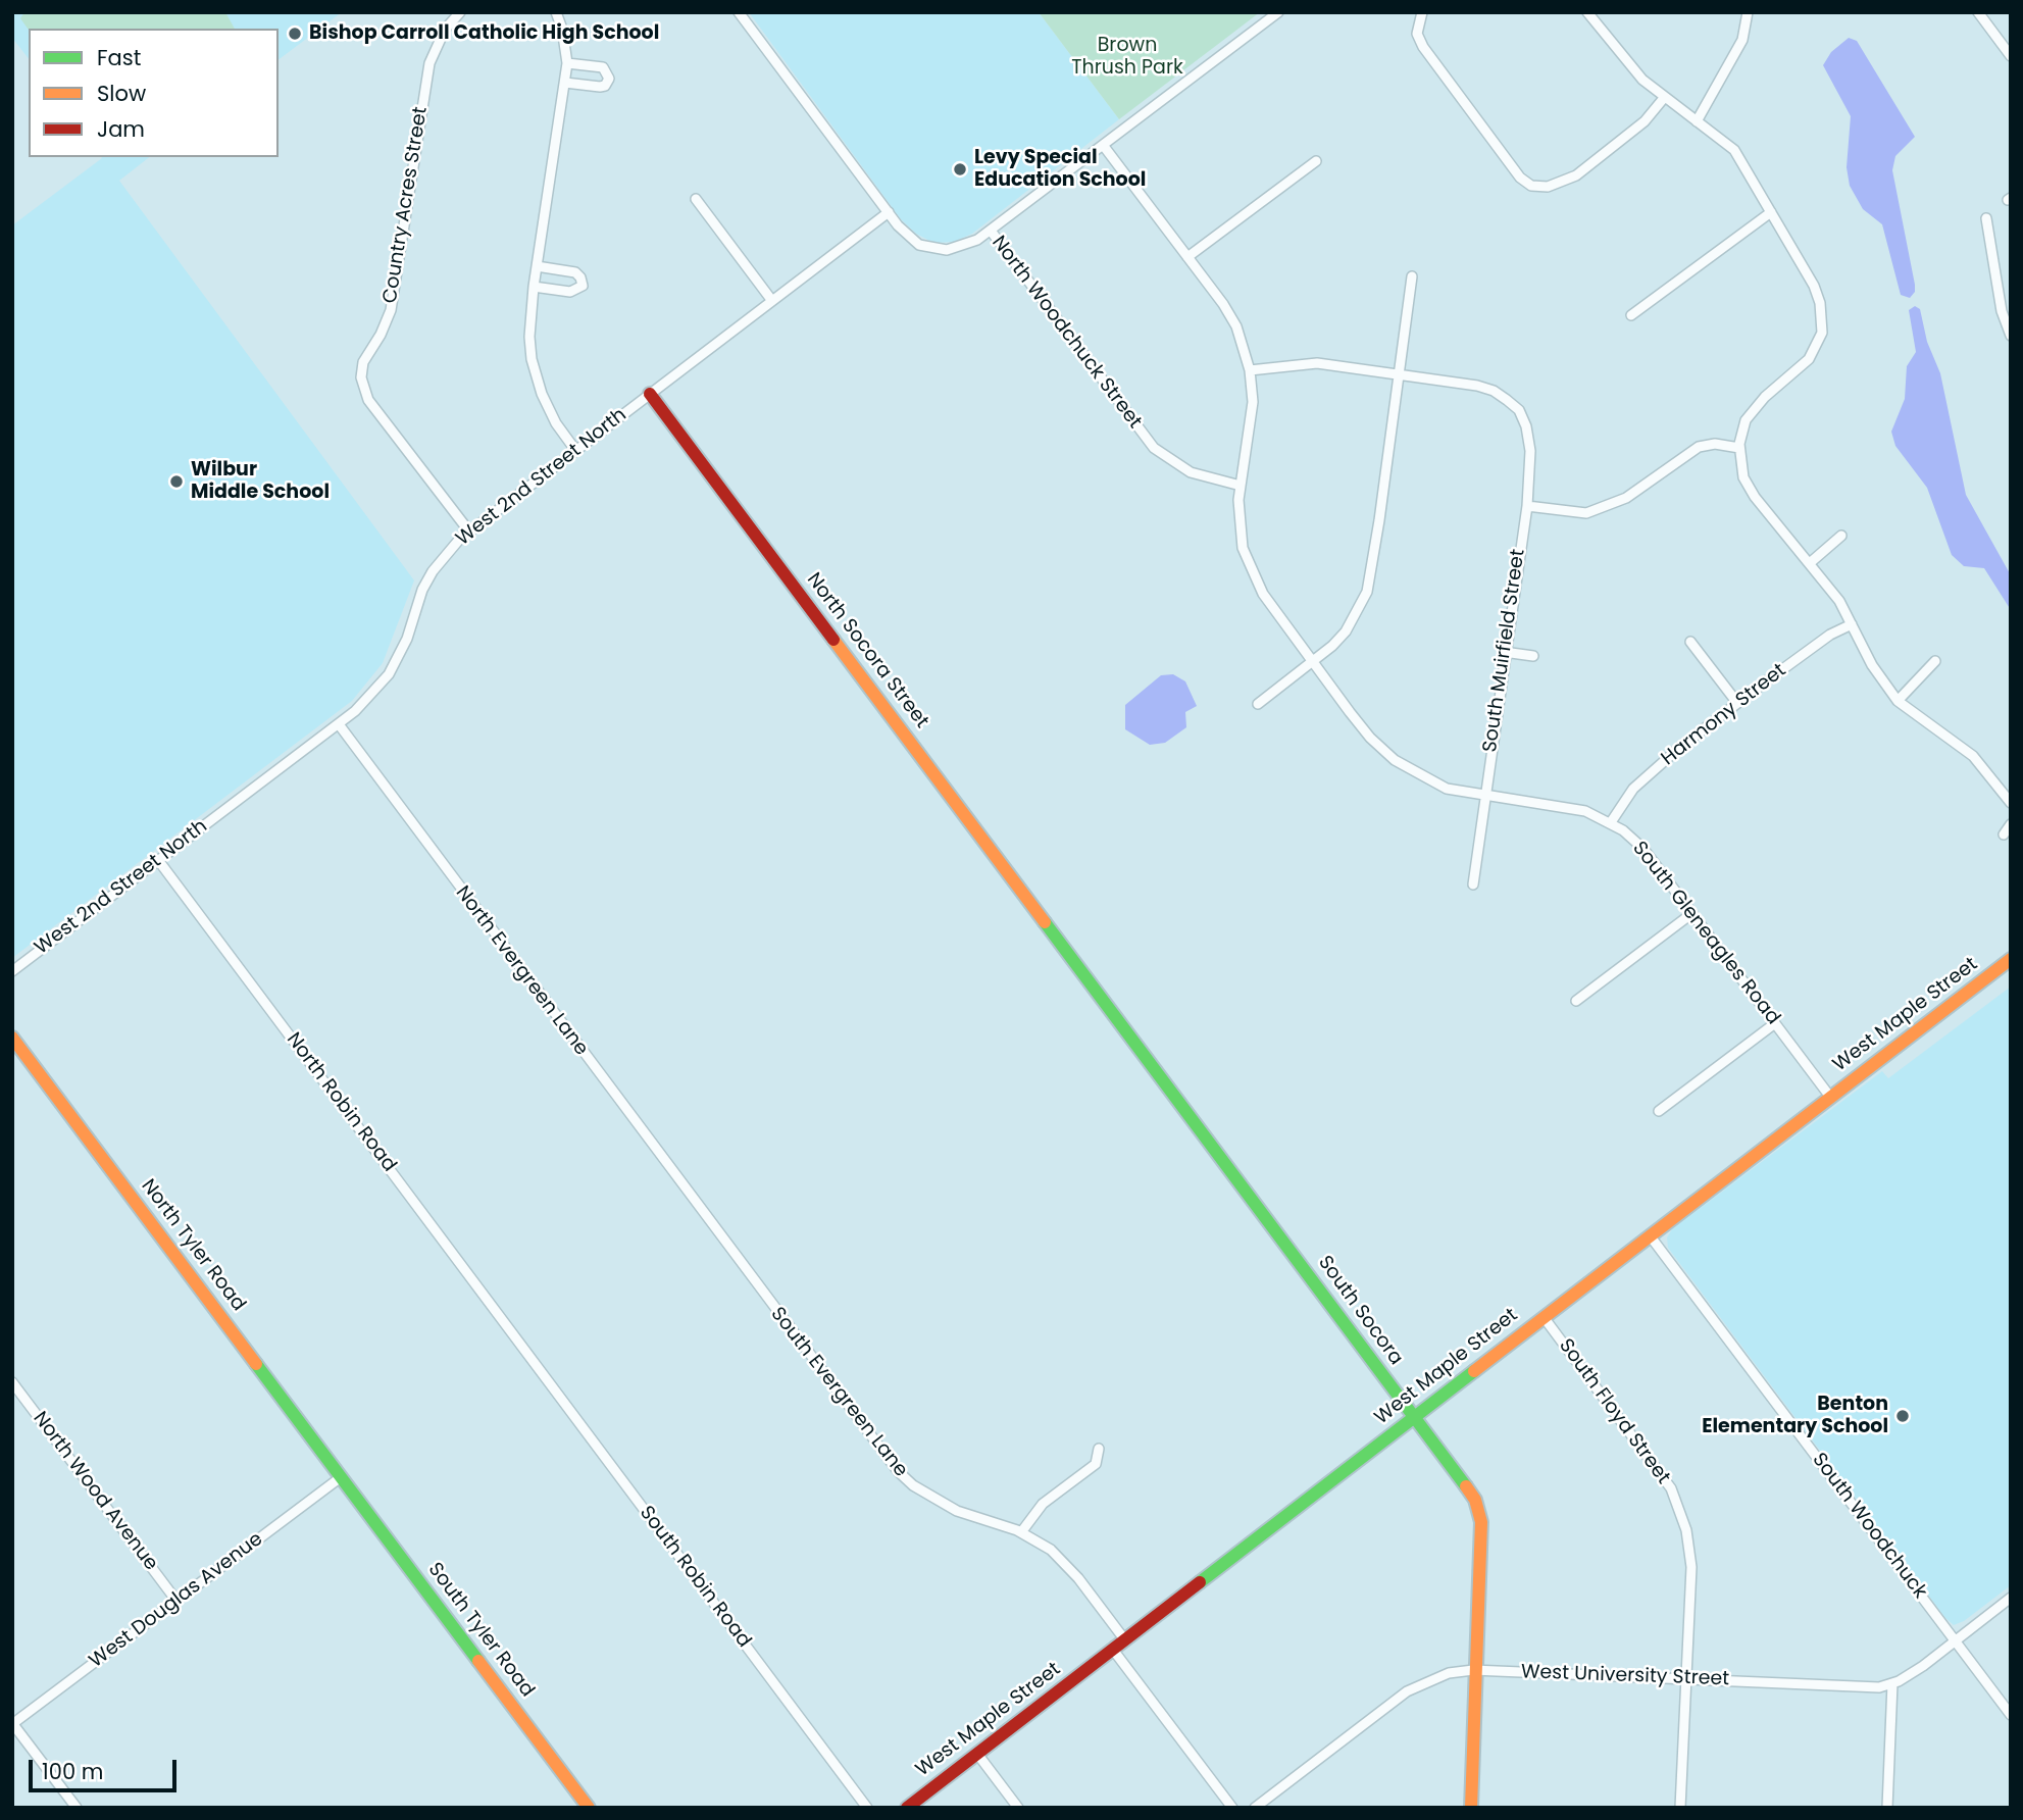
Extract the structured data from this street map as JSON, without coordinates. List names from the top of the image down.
{
  "streets": {
    "main road": [
      "North Socora Street",
      "West Maple Street",
      "North Tyler Road",
      "South Socora",
      "South Tyler Road"
    ],
    "street": [
      "Country Acres Street",
      "North Woodchuck Street",
      "West 2nd Street North",
      "South Muirfield Street",
      "Harmony Street",
      "South Gleneagles Road",
      "North Evergreen Lane",
      "North Robin Road",
      "South Evergreen Lane",
      "South Floyd Street",
      "North Wood Avenue",
      "South Woodchuck",
      "South Robin Road",
      "West Douglas Avenue",
      "West University Street"
    ]
  },
  "crossings": [
    ["Country Acres Street", "West 2nd Street North"],
    ["North Woodchuck Street", "West 2nd Street North"],
    ["North Woodchuck Street", "South Gleneagles Road"],
    ["West 2nd Street North", "North Socora Street"],
    ["West 2nd Street North", "North Evergreen Lane"],
    ["West 2nd Street North", "North Robin Road"],
    ["North Socora Street", "South Socora"],
    ["South Muirfield Street", "South Gleneagles Road"],
    ["Harmony Street", "South Gleneagles Road"],
    ["South Gleneagles Road", "West Maple Street"],
    ["North Evergreen Lane", "South Evergreen Lane"],
    ["West Maple Street", "South Socora"],
    ["West Maple Street", "South Evergreen Lane"],
    ["West Maple Street", "South Floyd Street"],
    ["West Maple Street", "South Woodchuck"],
    ["North Robin Road", "South Robin Road"],
    ["North Tyler Road", "West Douglas Avenue"],
    ["North Tyler Road", "South Tyler Road"],
    ["South Socora", "West University Street"],
    ["South Floyd Street", "West University Street"],
    ["North Wood Avenue", "West Douglas Avenue"],
    ["South Woodchuck", "West University Street"],
    ["West Douglas Avenue", "South Tyler Road"]
  ],
  "parks": ["Brown Thrush Park"],
  "places": [
    "Bishop Carroll Catholic High School",
    "Levy Special Education School",
    "Wilbur Middle School",
    "Benton Elementary School"
  ],
  "legend": ["Fast", "Slow", "Jam"],
  "scale_bar": "100 m"
}
